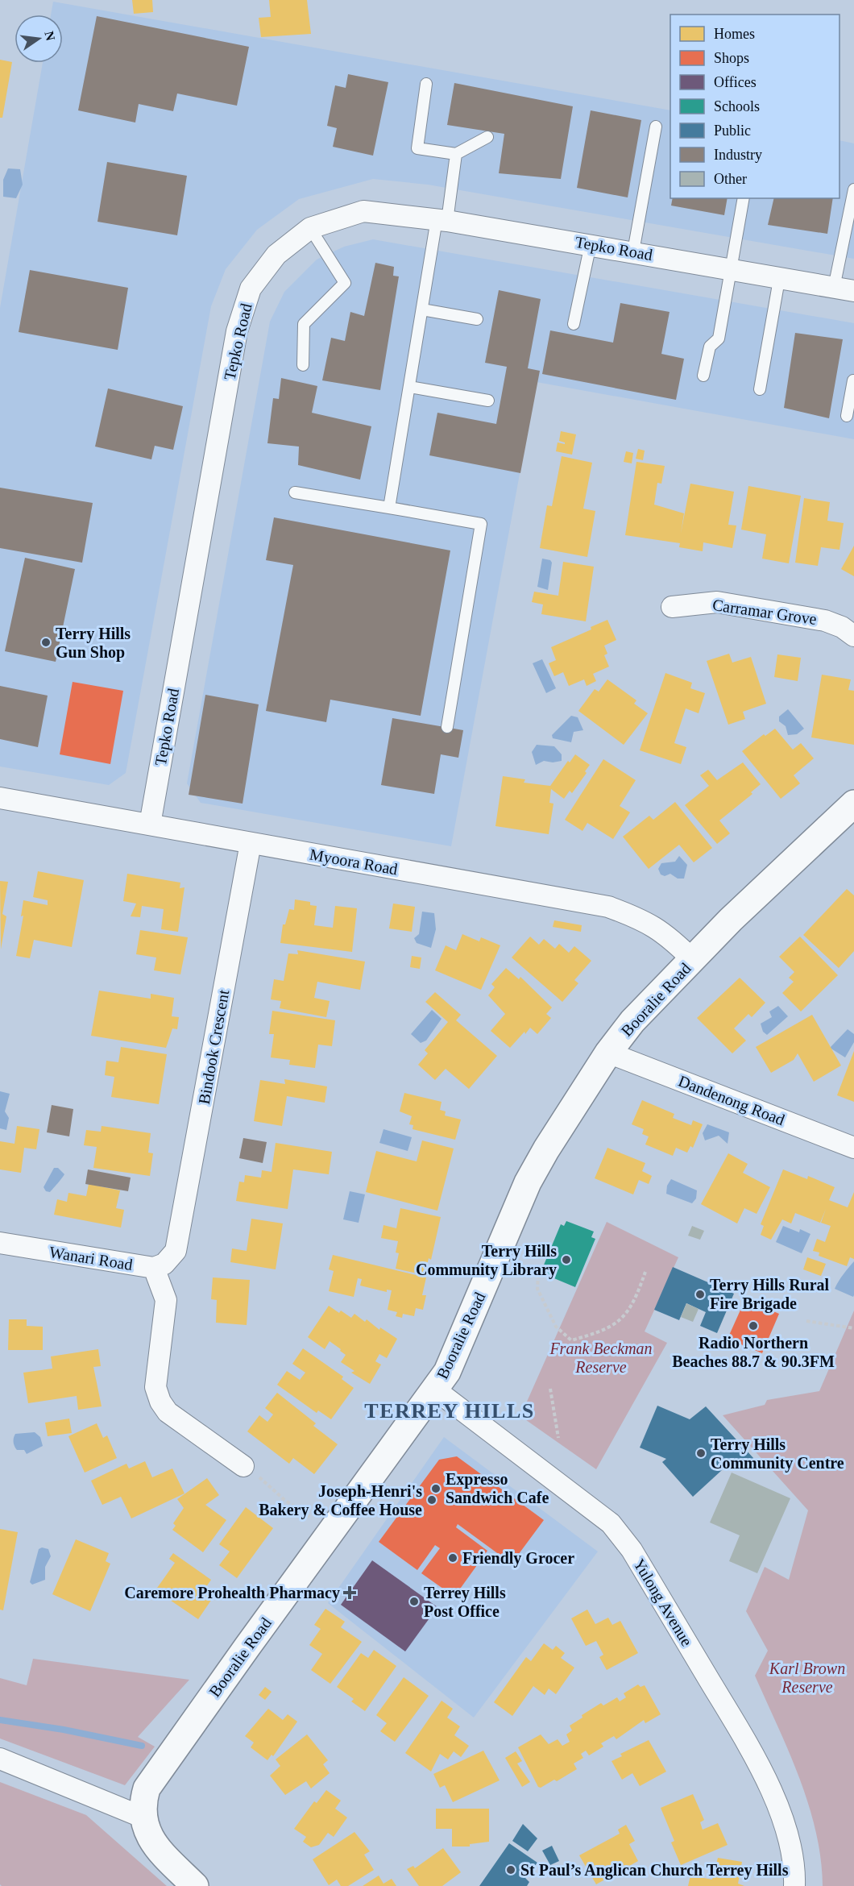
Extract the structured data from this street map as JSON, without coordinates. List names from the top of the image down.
{
  "streets": {
    "street": [
      "Tepko Road",
      "Carramar Grove",
      "Myoora Road",
      "Booralie Road",
      "Bindook Crescent",
      "Dandenong Road",
      "Wanari Road",
      "Yulong Avenue"
    ]
  },
  "crossings": [
    ["Tepko Road", "Myoora Road"],
    ["Myoora Road", "Booralie Road"],
    ["Myoora Road", "Bindook Crescent"],
    ["Booralie Road", "Dandenong Road"],
    ["Booralie Road", "Yulong Avenue"],
    ["Bindook Crescent", "Wanari Road"]
  ],
  "districts": ["TERREY HILLS"],
  "parks": ["Frank Beckman Reserve", "Karl Brown Reserve"],
  "places": {
    "other": [
      "Terry Hills Gun Shop",
      "Terry Hills Community Library",
      "Terry Hills Rural Fire Brigade",
      "Radio Northern Beaches 88.7 & 90.3FM",
      "Terry Hills Community Centre",
      "Expresso Sandwich Cafe",
      "Joseph-Henri's Bakery & Coffee House",
      "Friendly Grocer",
      "Terrey Hills Post Office",
      "St Paul’s Anglican Church Terrey Hills"
    ],
    "health": ["Caremore Prohealth Pharmacy"]
  },
  "legend": [
    "Homes",
    "Shops",
    "Offices",
    "Schools",
    "Public",
    "Industry",
    "Other"
  ],
  "north": "right"
}
